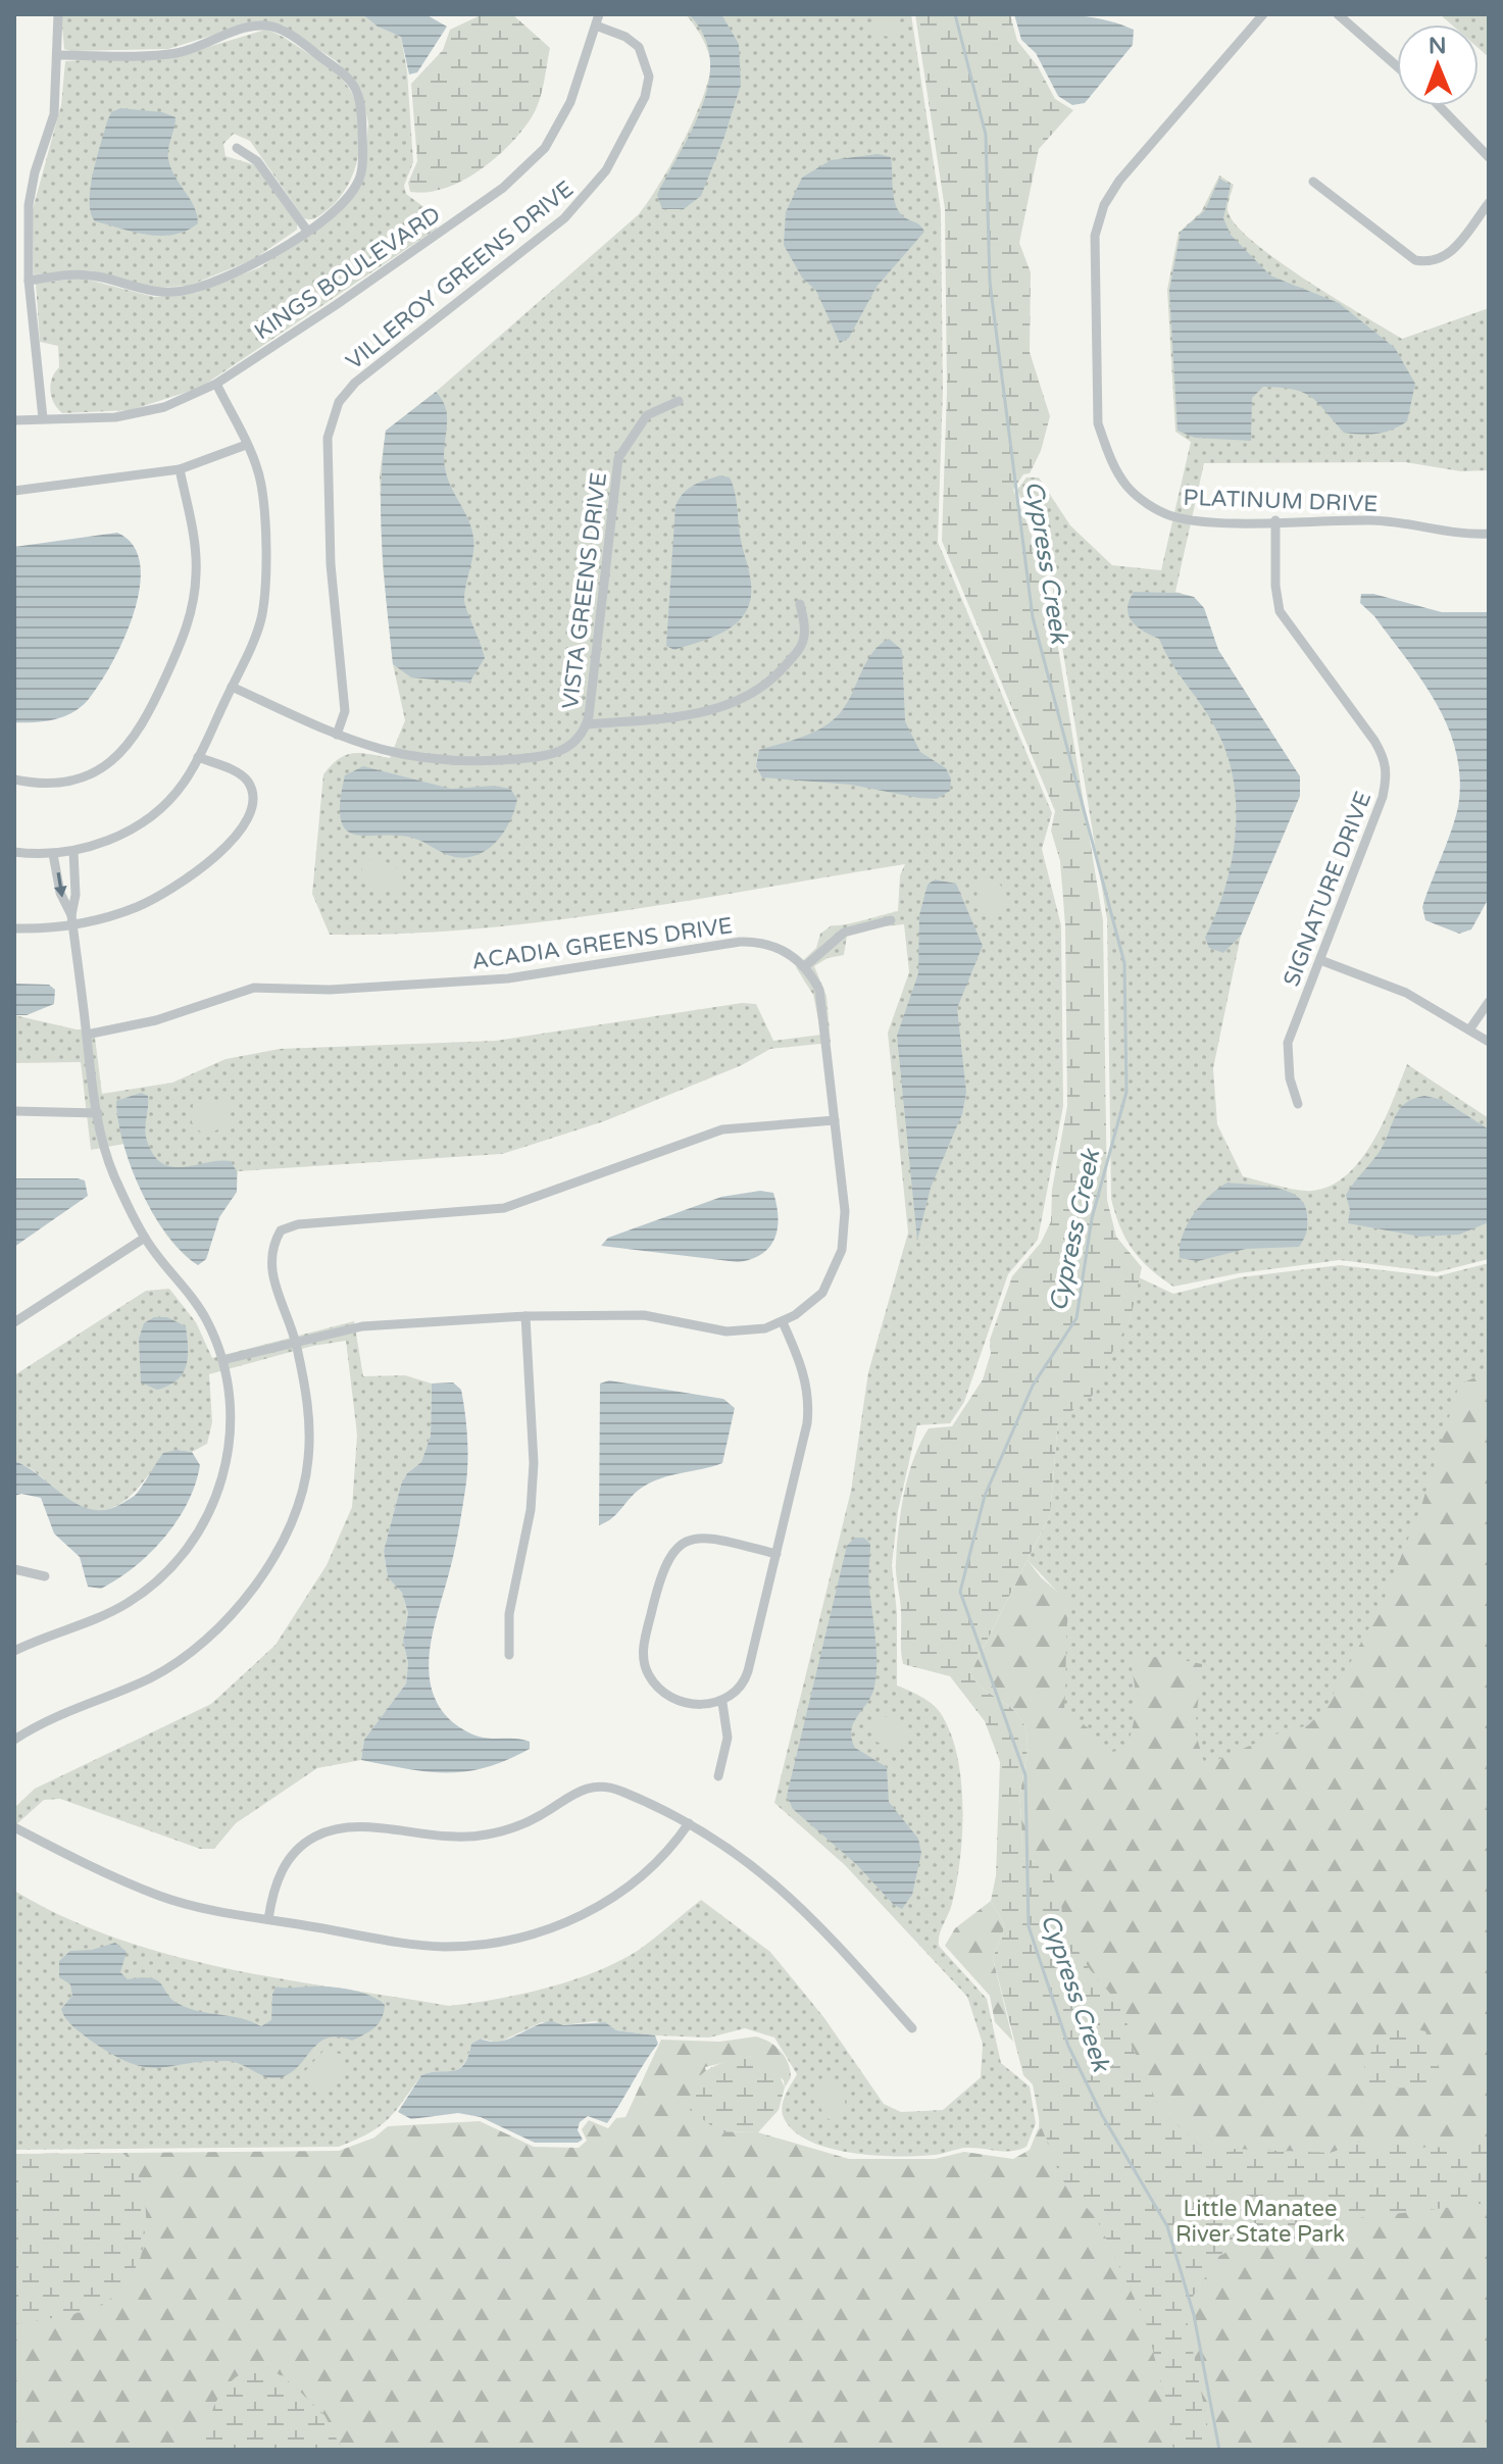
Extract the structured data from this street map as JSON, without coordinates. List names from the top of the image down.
{
  "streets": {
    "street": [
      "KINGS BOULEVARD",
      "VILLEROY GREENS DRIVE",
      "PLATINUM DRIVE",
      "VISTA GREENS DRIVE",
      "SIGNATURE DRIVE",
      "ACADIA GREENS DRIVE"
    ]
  },
  "crossings": [
    ["KINGS BOULEVARD", "VILLEROY GREENS DRIVE"],
    ["VILLEROY GREENS DRIVE", "VISTA GREENS DRIVE"],
    ["PLATINUM DRIVE", "SIGNATURE DRIVE"]
  ],
  "water": ["Cypress Creek"],
  "parks": ["Little Manatee River State Park"],
  "north": "top"
}
